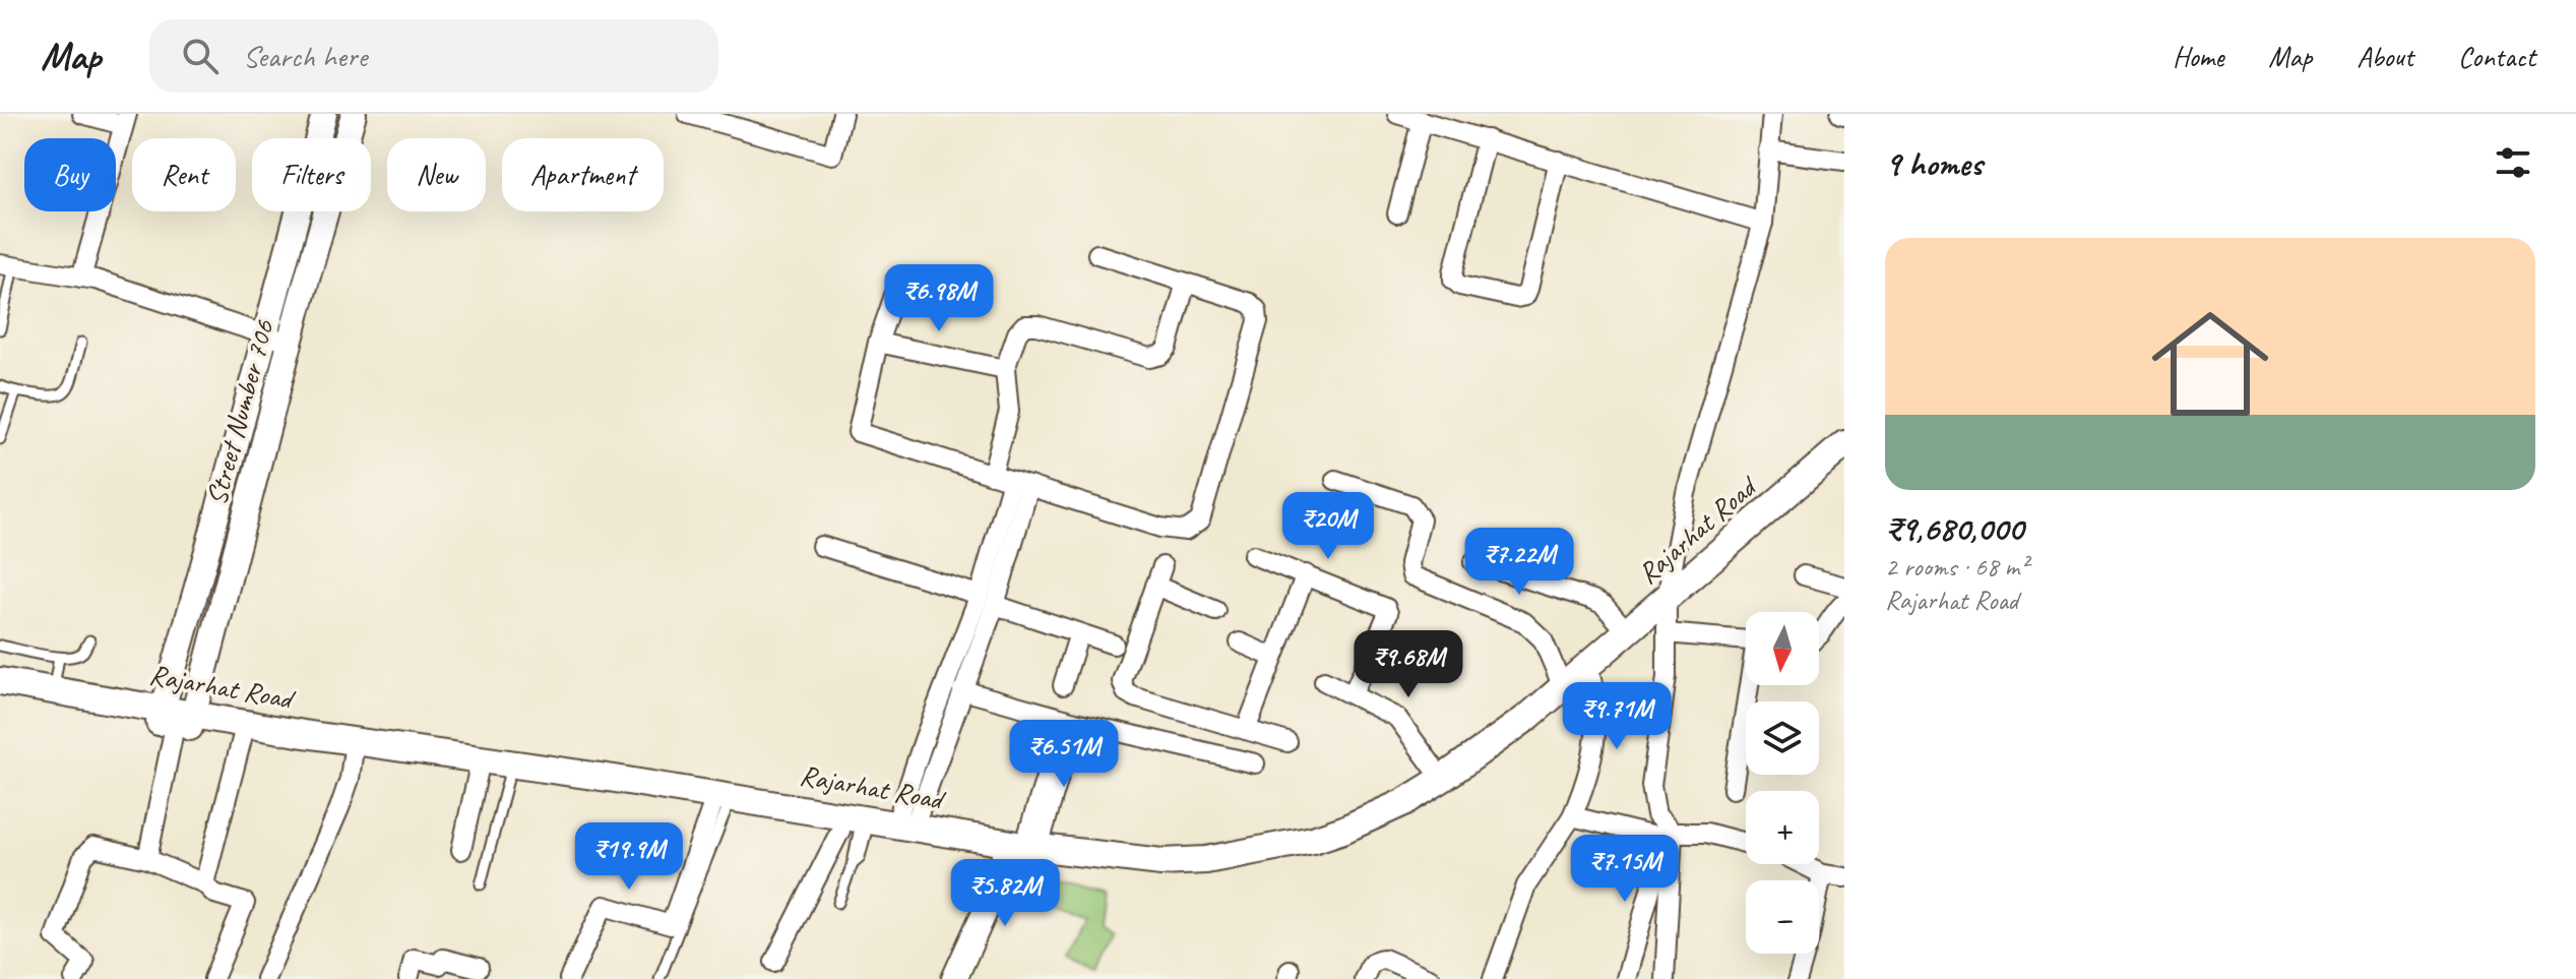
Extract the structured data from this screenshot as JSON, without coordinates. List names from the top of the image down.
{
  "streets": {
    "main road": ["Rajarhat Road"],
    "street": ["Street Number 706"]
  },
  "crossings": [
    ["Street Number 706", "Rajarhat Road"]
  ],
  "north": "bottom",
  "page": {
    "header": "Map",
    "search": "Search here",
    "nav": [
      "Home",
      "Map",
      "About",
      "Contact"
    ],
    "heading": "9 homes",
    "chip": [
      "Buy",
      "Rent",
      "Filters",
      "New",
      "Apartment"
    ],
    "list": [
      {
        "name": "₹9,680,000",
        "note": "2 rooms · 68 m² · Rajarhat Road"
      }
    ],
    "price": [
      "₹6.98M",
      "₹20M",
      "₹7.22M",
      "₹9.68M",
      "₹9.71M",
      "₹6.51M",
      "₹19.9M",
      "₹7.15M",
      "₹5.82M"
    ],
    "map_buttons": ["+", "−"]
  }
}
